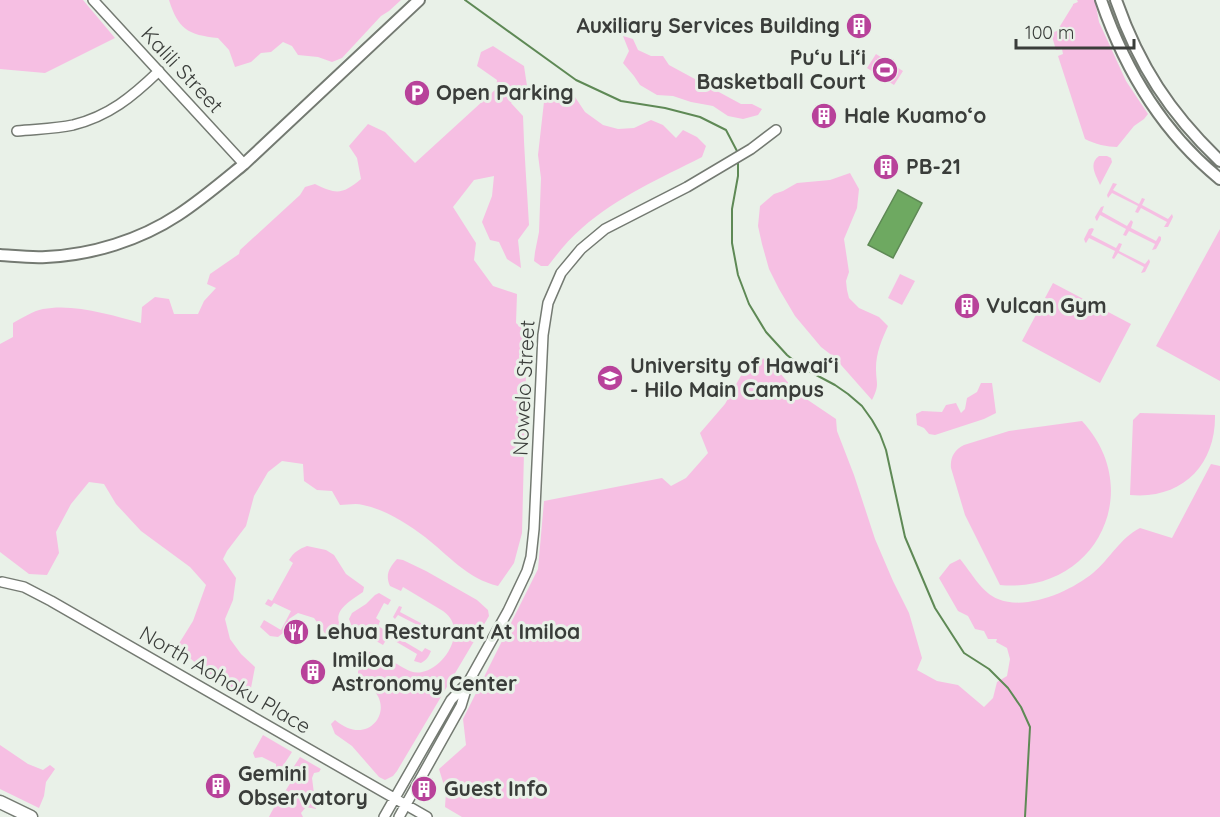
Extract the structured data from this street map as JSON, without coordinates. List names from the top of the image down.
{
  "streets": {
    "street": ["Kalili Street", "Nowelo Street", "North Aohoku Place"]
  },
  "crossings": [
    ["Nowelo Street", "North Aohoku Place"]
  ],
  "places": {
    "building": [
      "Auxiliary Services Building",
      "Hale Kuamoʻo",
      "PB-21",
      "Vulcan Gym",
      "Imiloa Astronomy Center",
      "Gemini Observatory",
      "Guest Info"
    ],
    "sports": ["Puʻu Liʻi Basketball Court"],
    "parking": ["Open Parking"],
    "school or university": ["University of Hawaiʻi - Hilo Main Campus"],
    "restaurant": ["Lehua Resturant At Imiloa"]
  },
  "scale_bar": "100 m"
}
